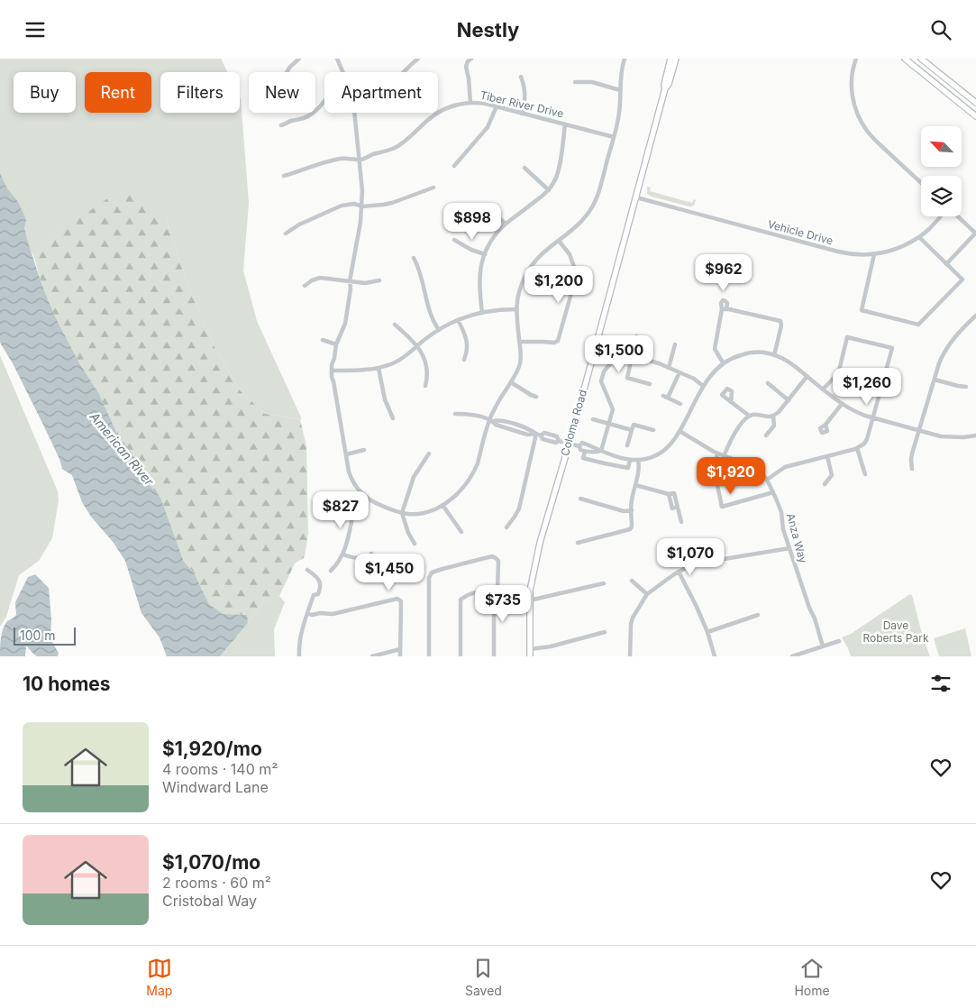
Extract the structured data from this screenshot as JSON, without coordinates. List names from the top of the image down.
{
  "streets": {
    "main road": ["Coloma Road"],
    "street": ["Tiber River Drive", "Vehicle Drive", "Anza Way"]
  },
  "crossings": [
    ["Vehicle Drive", "Coloma Road"]
  ],
  "water": ["American River"],
  "parks": ["Dave Roberts Park"],
  "scale_bar": "100 m",
  "north": "top left",
  "page": {
    "header": "Nestly",
    "chip": [
      "Buy",
      "Rent",
      "Filters",
      "New",
      "Apartment"
    ],
    "price": [
      "$898",
      "$962",
      "$1,200",
      "$1,500",
      "$1,260",
      "$1,920",
      "$827",
      "$1,070",
      "$1,450",
      "$735"
    ],
    "scale": "100 m",
    "heading": "10 homes",
    "list": [
      {
        "name": "$1,920/mo",
        "note": "4 rooms · 140 m² · Windward Lane"
      },
      {
        "name": "$1,070/mo",
        "note": "2 rooms · 60 m² · Cristobal Way"
      }
    ],
    "tabs": ["Map", "Saved", "Home"]
  }
}
